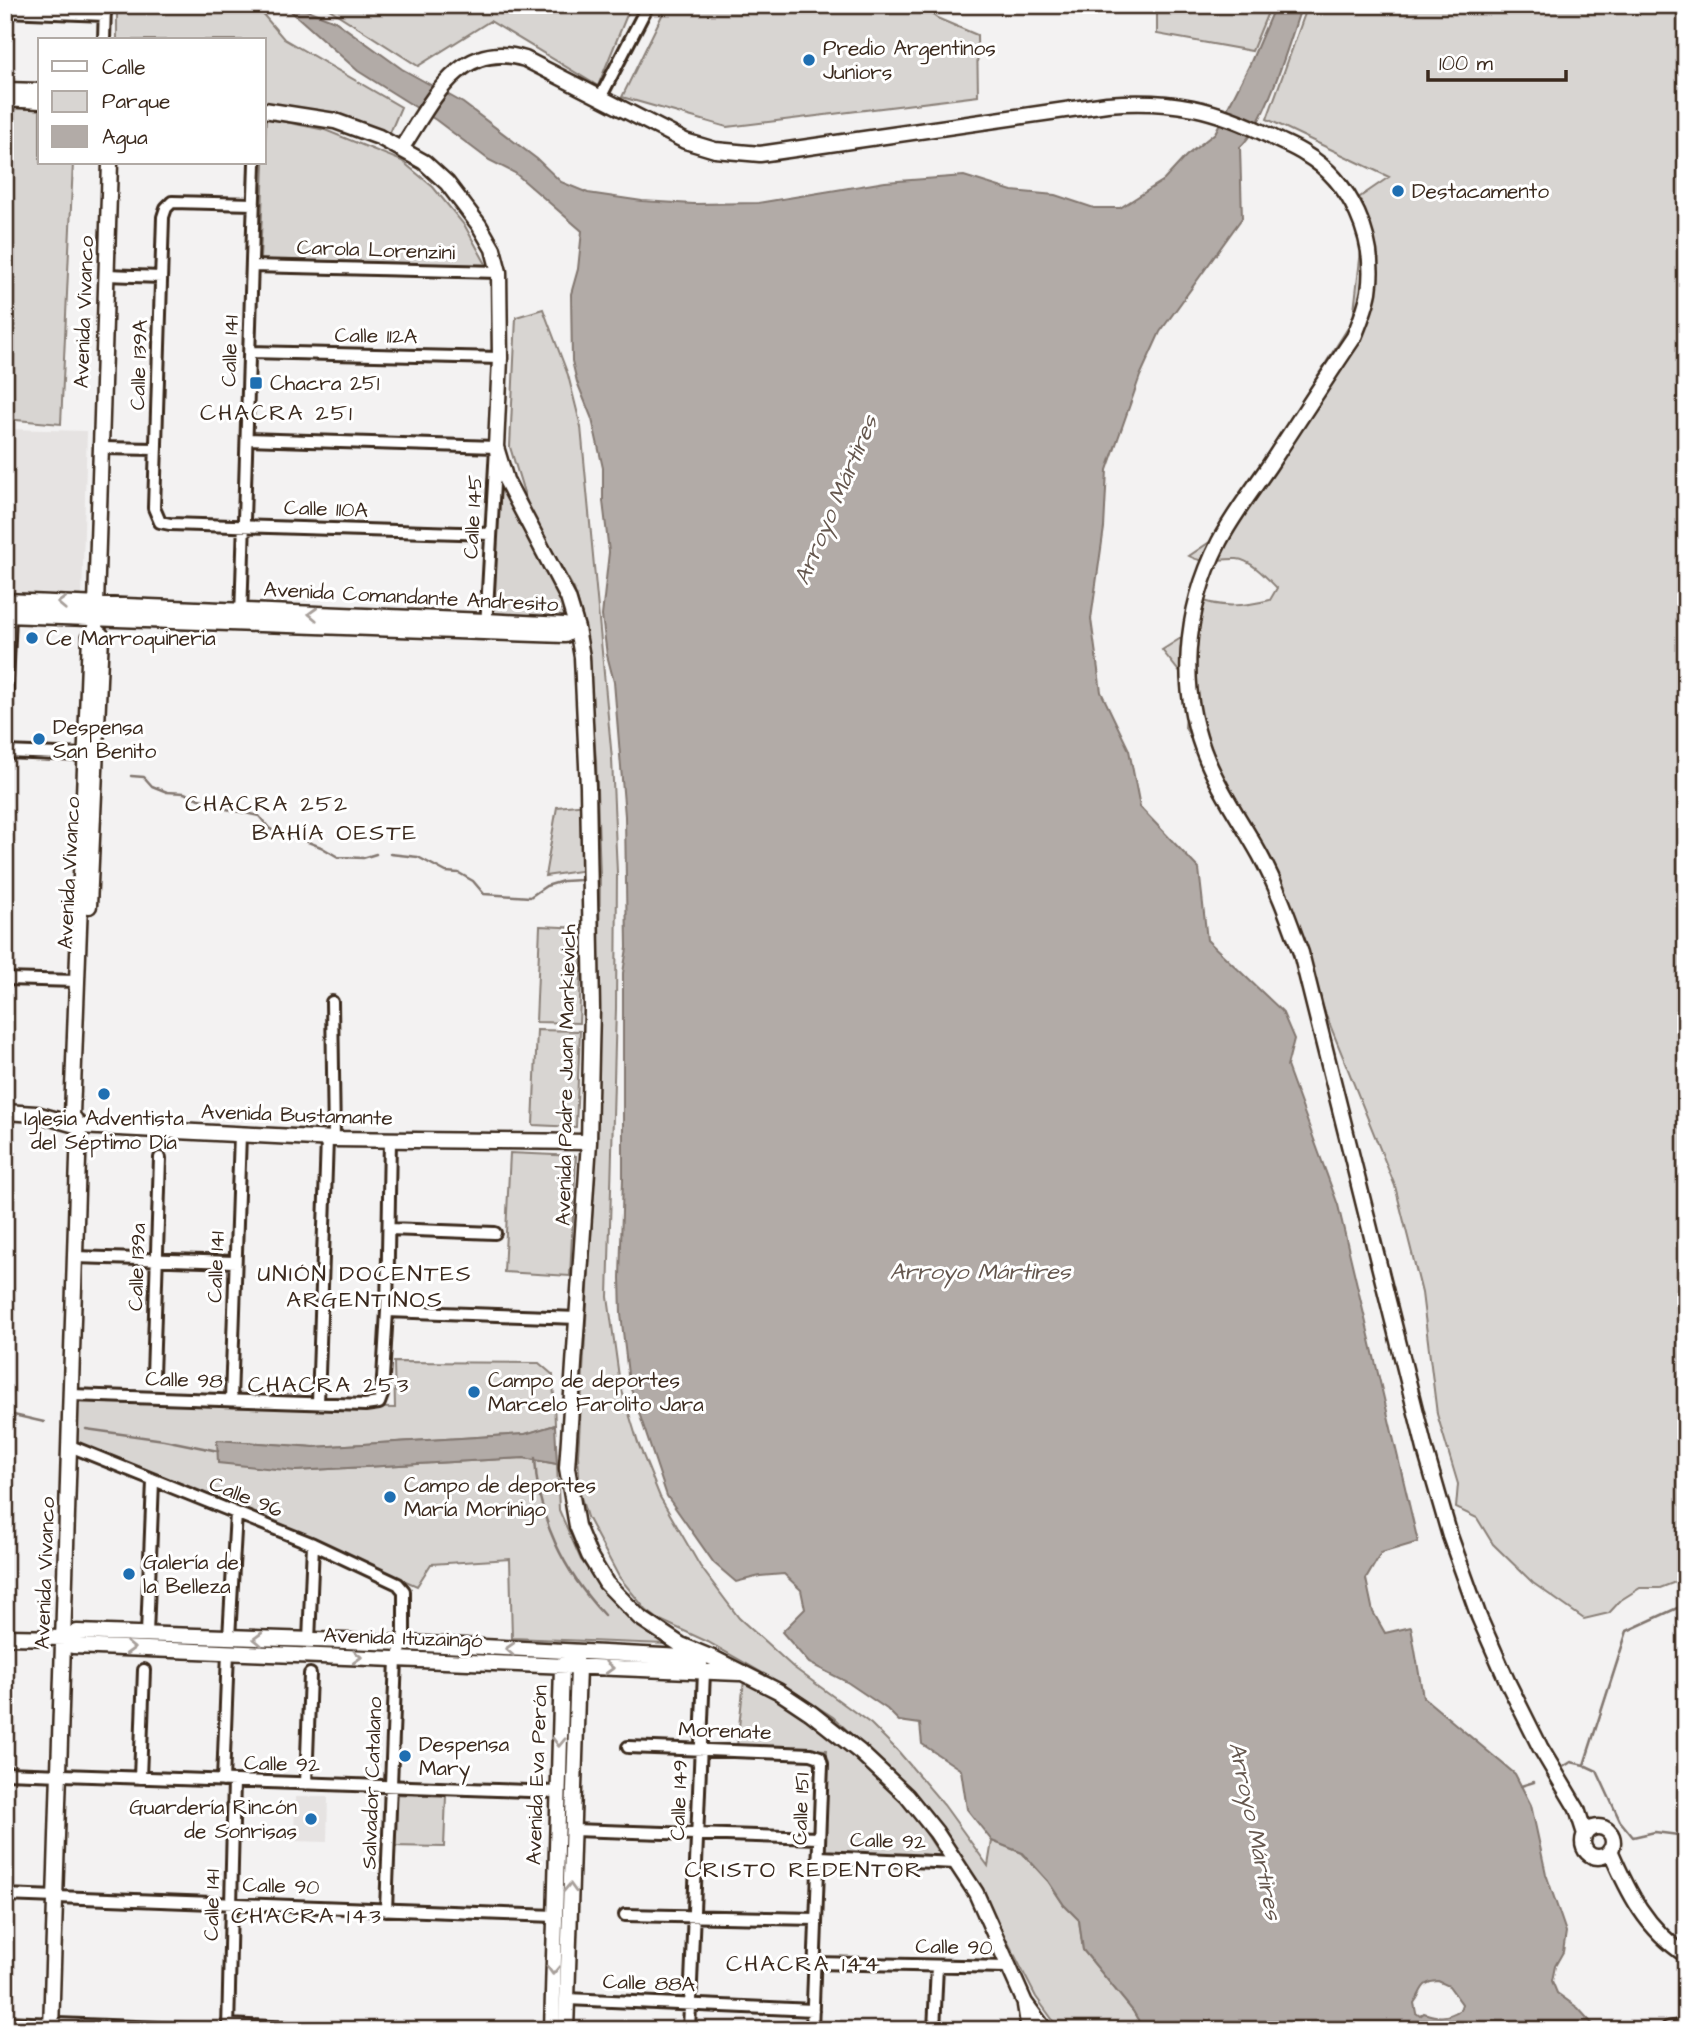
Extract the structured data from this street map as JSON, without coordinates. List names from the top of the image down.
{
  "streets": {
    "main road": [
      "Avenida Vivanco",
      "Avenida Comandante Andresito",
      "Avenida Padre Juan Markievich",
      "Avenida Bustamante",
      "Avenida Ituzaingó",
      "Avenida Eva Perón"
    ],
    "street": [
      "Carola Lorenzini",
      "Calle 112A",
      "Calle 141",
      "Calle 139A",
      "Calle 110A",
      "Calle 145",
      "Calle 139a",
      "Calle 98",
      "Calle 96",
      "Morenate",
      "Calle 92",
      "Salvador Catalano",
      "Calle 149",
      "Calle 151",
      "Calle 90",
      "Calle 88A"
    ]
  },
  "crossings": [
    ["Carola Lorenzini", "Calle 141"],
    ["Carola Lorenzini", "Avenida Padre Juan Markievich"],
    ["Avenida Vivanco", "Avenida Comandante Andresito"],
    ["Avenida Vivanco", "Avenida Bustamante"],
    ["Avenida Vivanco", "Calle 98"],
    ["Avenida Vivanco", "Calle 96"],
    ["Avenida Vivanco", "Avenida Ituzaingó"],
    ["Avenida Vivanco", "Calle 92"],
    ["Avenida Vivanco", "Calle 90"],
    ["Calle 112A", "Calle 141"],
    ["Calle 112A", "Avenida Padre Juan Markievich"],
    ["Calle 141", "Calle 139A"],
    ["Calle 141", "Calle 110A"],
    ["Calle 141", "Avenida Comandante Andresito"],
    ["Calle 141", "Avenida Bustamante"],
    ["Calle 141", "Calle 98"],
    ["Calle 141", "Calle 96"],
    ["Calle 141", "Avenida Ituzaingó"],
    ["Calle 141", "Calle 92"],
    ["Calle 141", "Calle 90"],
    ["Calle 139A", "Calle 110A"],
    ["Calle 110A", "Calle 145"],
    ["Calle 145", "Avenida Comandante Andresito"],
    ["Calle 145", "Avenida Padre Juan Markievich"],
    ["Avenida Comandante Andresito", "Avenida Padre Juan Markievich"],
    ["Avenida Padre Juan Markievich", "Avenida Bustamante"],
    ["Avenida Padre Juan Markievich", "Avenida Ituzaingó"],
    ["Avenida Padre Juan Markievich", "Calle 92"],
    ["Avenida Padre Juan Markievich", "Calle 90"],
    ["Calle 96", "Avenida Ituzaingó"],
    ["Avenida Ituzaingó", "Avenida Eva Perón"],
    ["Avenida Ituzaingó", "Salvador Catalano"],
    ["Avenida Ituzaingó", "Calle 149"],
    ["Morenate", "Calle 149"],
    ["Morenate", "Calle 151"],
    ["Calle 92", "Avenida Eva Perón"],
    ["Calle 92", "Salvador Catalano"],
    ["Calle 92", "Calle 149"],
    ["Calle 92", "Calle 151"],
    ["Avenida Eva Perón", "Calle 90"],
    ["Avenida Eva Perón", "Calle 88A"],
    ["Salvador Catalano", "Calle 90"],
    ["Calle 149", "Calle 88A"],
    ["Calle 151", "Calle 90"],
    ["Calle 151", "Calle 88A"]
  ],
  "districts": [
    "CHACRA 251",
    "CHACRA 252",
    "BAHÍA OESTE",
    "UNIÓN DOCENTES ARGENTINOS",
    "CHACRA 253",
    "CRISTO REDENTOR",
    "CHACRA 143",
    "CHACRA 144"
  ],
  "water": ["Arroyo Mártires"],
  "places": {
    "other": [
      "Predio Argentinos Juniors",
      "Destacamento",
      "Ce Marroquineria",
      "Despensa San Benito",
      "Iglesia Adventista del Séptimo Día",
      "Campo de deportes Marcelo Farolito Jara",
      "Campo de deportes María Morínigo",
      "Galería de la Belleza",
      "Despensa Mary",
      "Guardería Rincón de Sonrisas"
    ],
    "transit": ["Chacra 251"]
  },
  "legend": ["Calle", "Parque", "Agua"],
  "scale_bar": "100 m"
}
